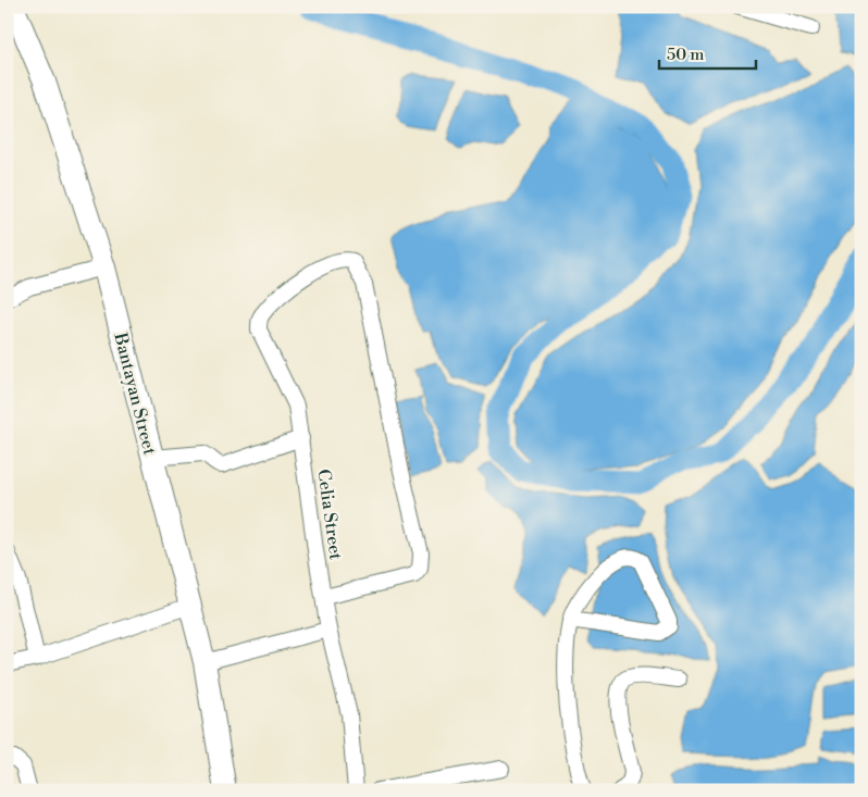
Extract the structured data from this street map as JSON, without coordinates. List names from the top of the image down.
{
  "streets": {
    "main road": ["Bantayan Street"],
    "street": ["Celia Street"]
  },
  "scale_bar": "50 m"
}
